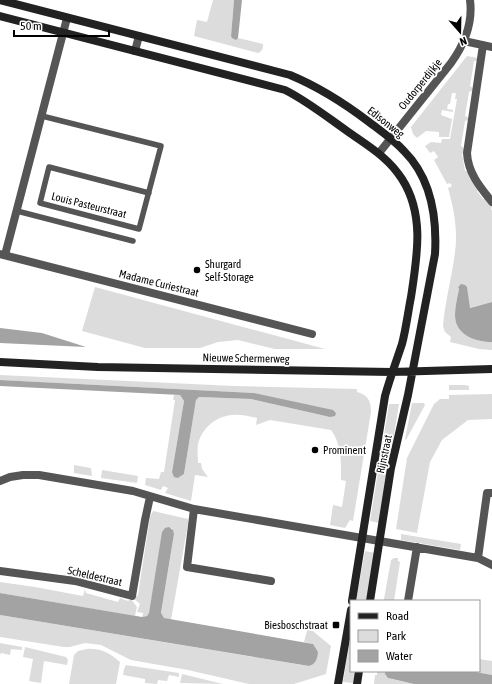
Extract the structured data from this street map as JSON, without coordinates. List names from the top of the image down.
{
  "streets": {
    "street": [
      "Oudorperdijkje",
      "Edisonweg",
      "Madame Curiestraat",
      "Nieuwe Schermerweg",
      "Rijnstraat",
      "Scheldestraat"
    ],
    "lane": ["Louis Pasteurstraat"]
  },
  "crossings": [
    ["Oudorperdijkje", "Edisonweg"],
    ["Edisonweg", "Nieuwe Schermerweg"],
    ["Edisonweg", "Rijnstraat"],
    ["Nieuwe Schermerweg", "Rijnstraat"]
  ],
  "places": {
    "other": ["Shurgard Self-Storage", "Prominent"],
    "transit": ["Biesboschstraat"]
  },
  "legend": ["Road", "Park", "Water"],
  "scale_bar": "50 m",
  "north": "bottom"
}
